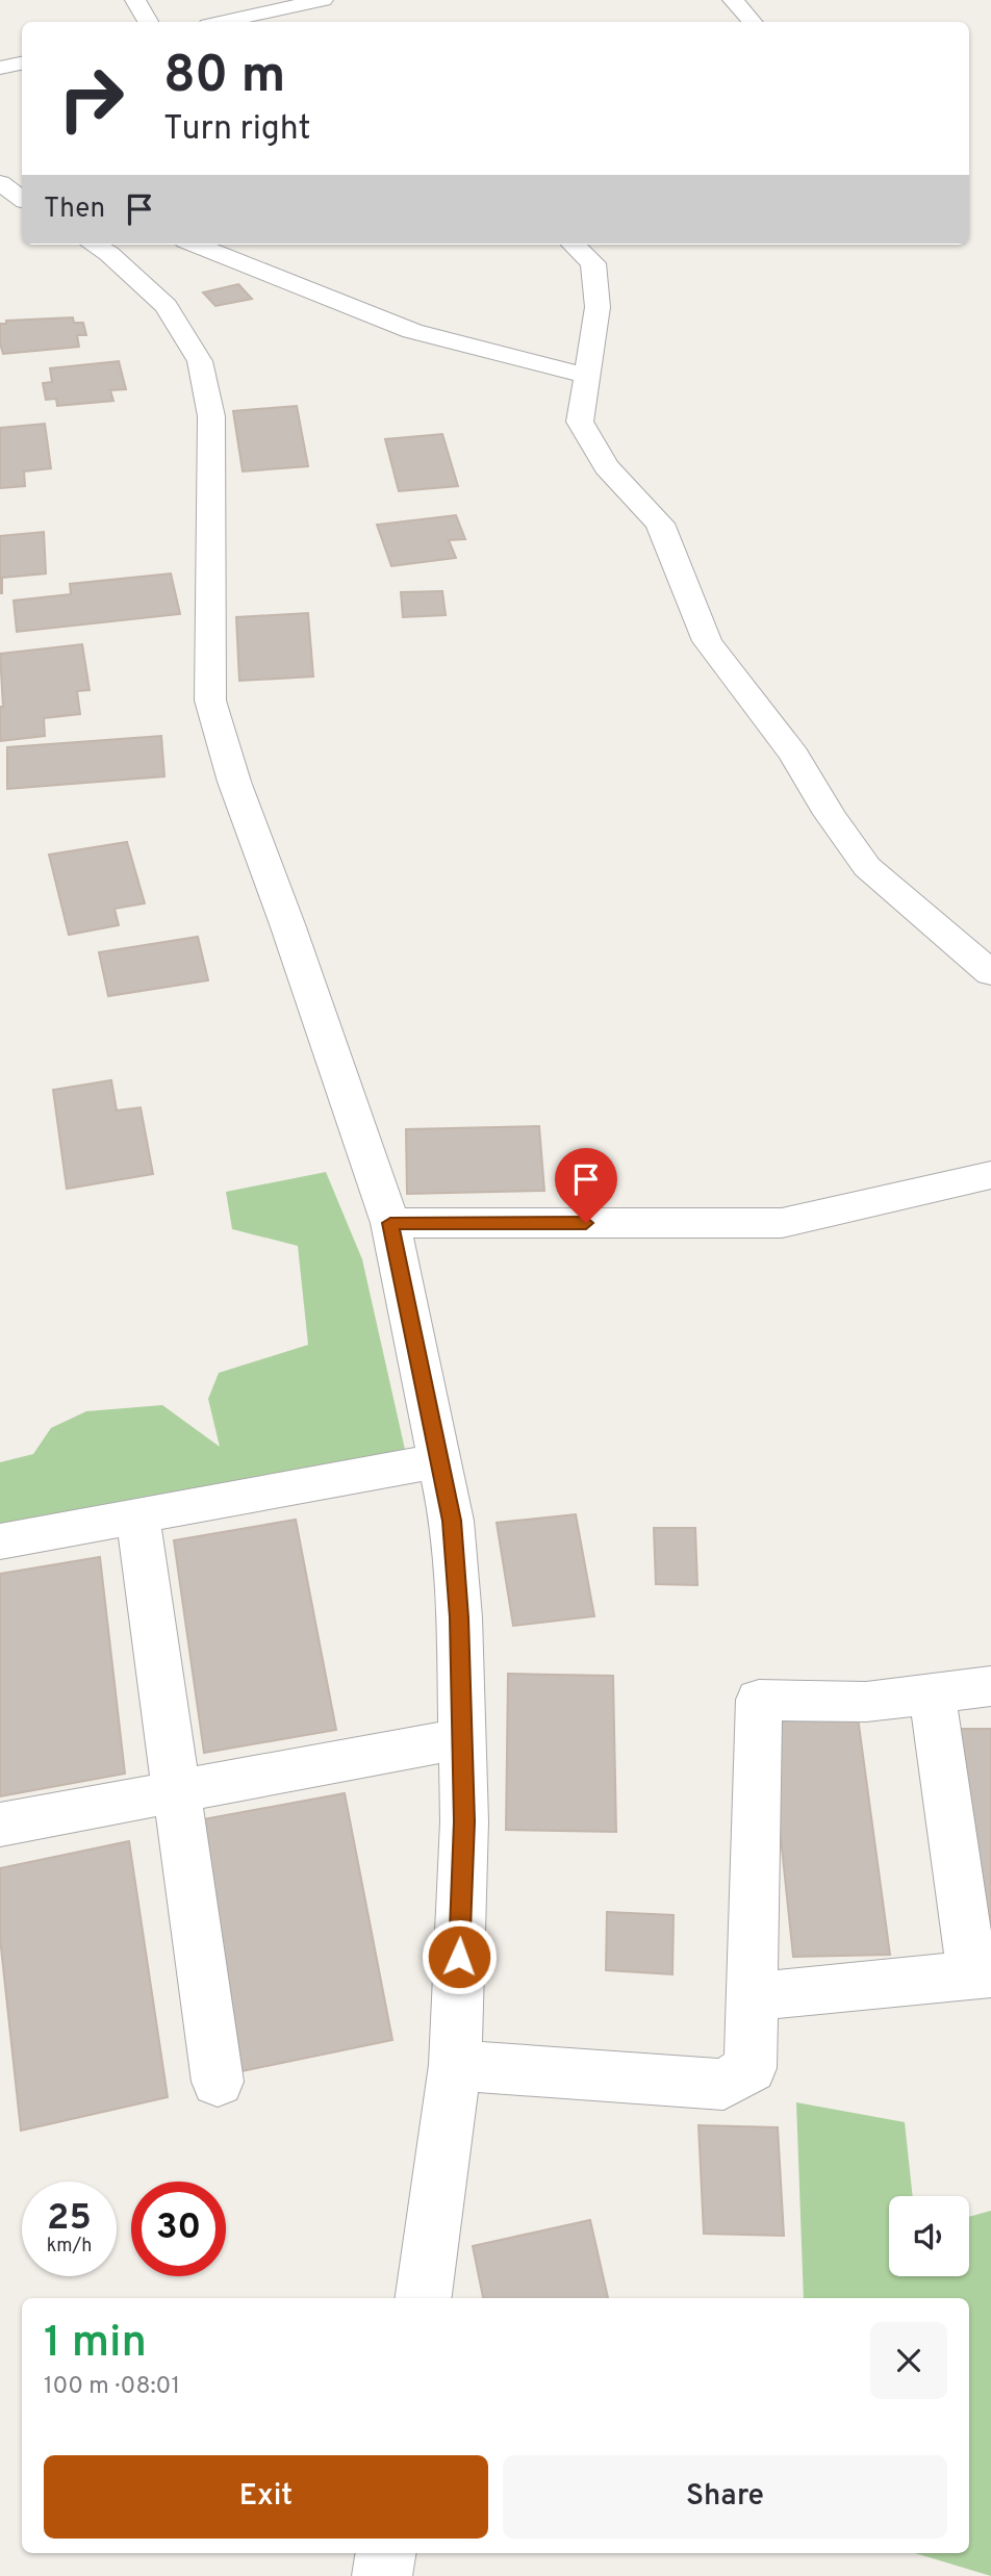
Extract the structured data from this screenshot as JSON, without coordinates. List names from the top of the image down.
{
  "page": {
    "turn": ["80 m", "Turn right"],
    "then": "Then",
    "speed": "25 km/h",
    "limit": "30",
    "heading": ["1 min", "100 m · 08:01"],
    "buttons": ["Exit", "Share"]
  }
}
